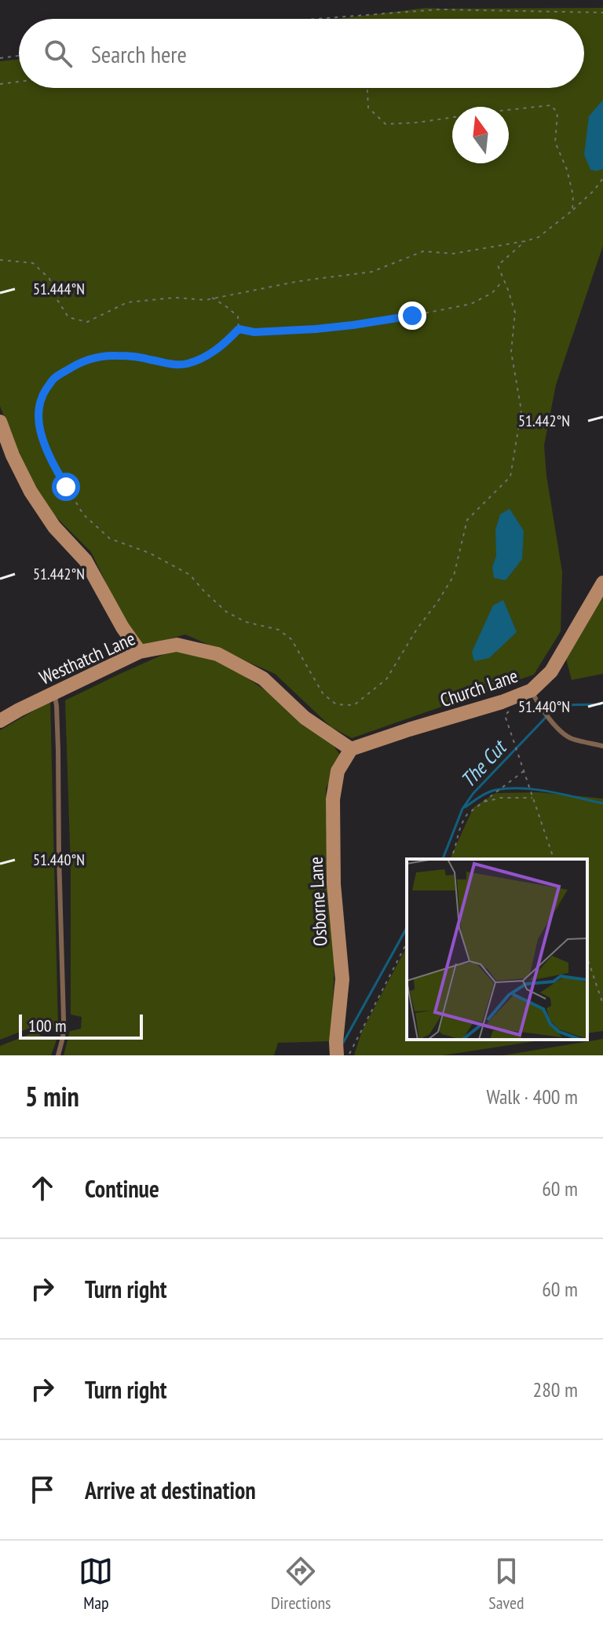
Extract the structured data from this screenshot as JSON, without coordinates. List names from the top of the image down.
{
  "streets": {
    "street": ["Westhatch Lane", "Church Lane", "Osborne Lane"]
  },
  "crossings": [
    ["Westhatch Lane", "Church Lane"],
    ["Westhatch Lane", "Osborne Lane"],
    ["Church Lane", "Osborne Lane"]
  ],
  "water": ["The Cut"],
  "scale_bar": "100 m",
  "north": "top",
  "page": {
    "search": "Search here",
    "scale": "100 m",
    "heading": ["5 min", "Walk · 400 m"],
    "list": [
      ["Continue", "60 m"],
      ["Turn right", "60 m"],
      ["Turn right", "280 m"],
      "Arrive at destination"
    ],
    "nav": ["Map", "Directions", "Saved"]
  },
  "coordinates": ["51.444°N", "51.442°N", "51.440°N"]
}
